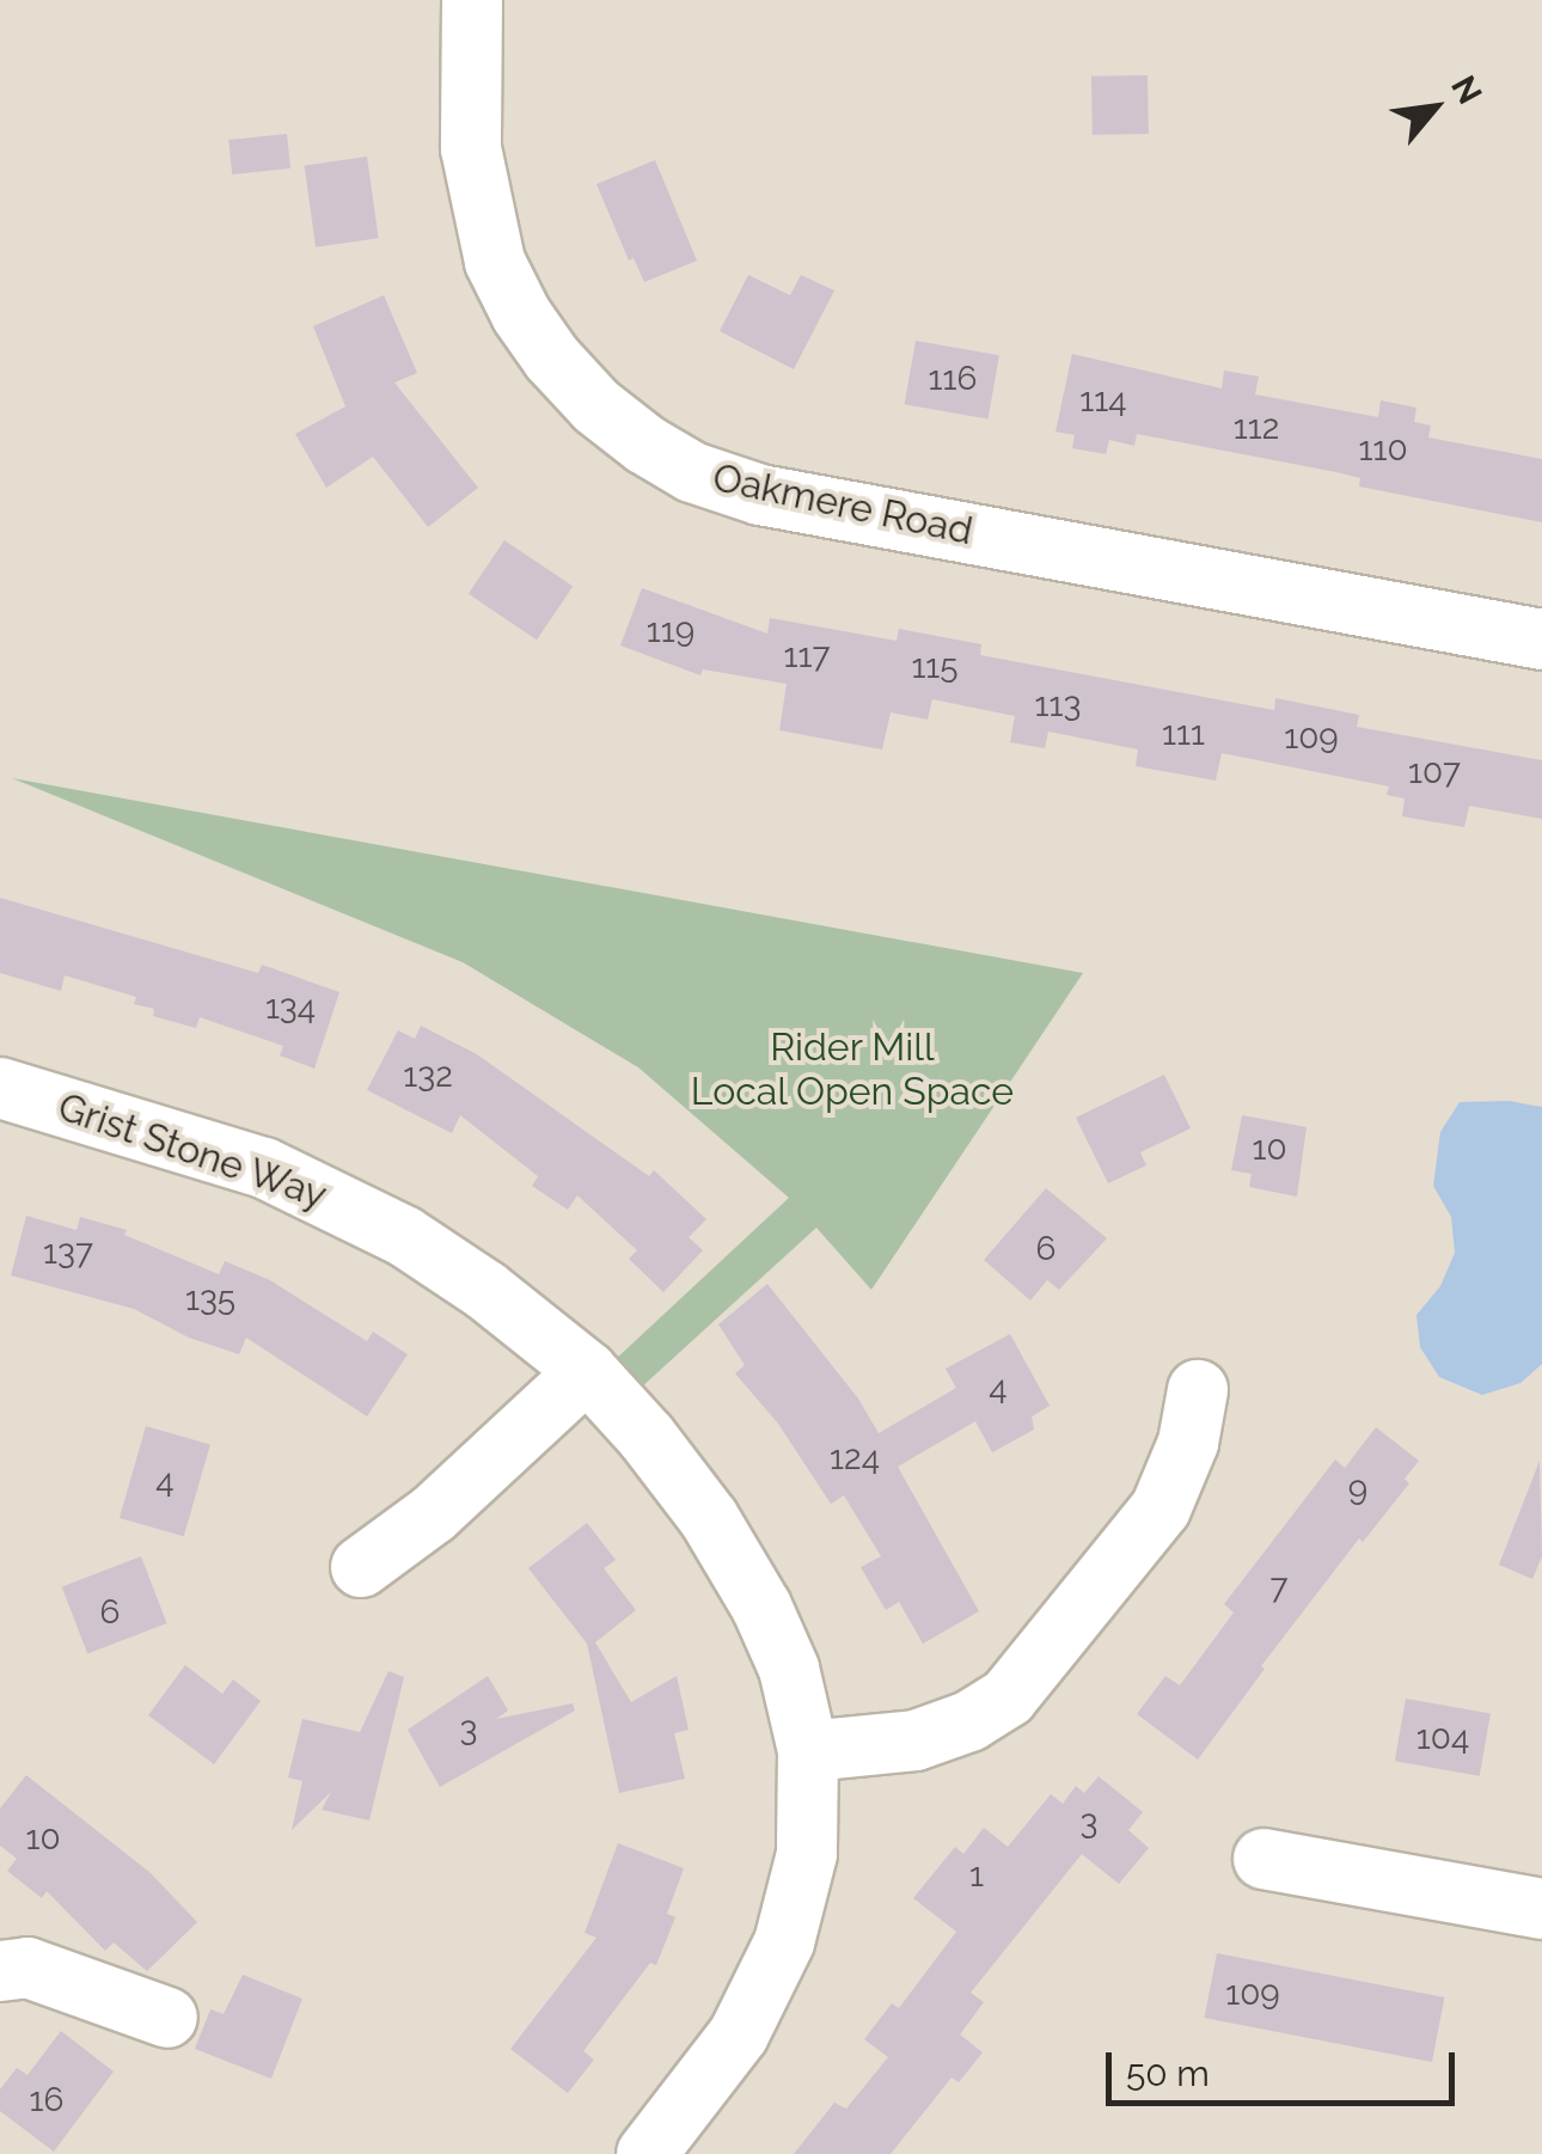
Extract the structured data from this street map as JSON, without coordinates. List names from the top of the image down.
{
  "streets": {
    "street": ["Oakmere Road", "Grist Stone Way"]
  },
  "parks": ["Rider Mill Local Open Space"],
  "house_numbers": [
    "116",
    "114",
    "112",
    "110",
    "119",
    "117",
    "115",
    "113",
    "111",
    "109",
    "107",
    "134",
    "132",
    "10",
    "6",
    "137",
    "135",
    "4",
    "124",
    "4",
    "9",
    "7",
    "6",
    "3",
    "104",
    "3",
    "10",
    "1",
    "109",
    "16"
  ],
  "scale_bar": "50 m",
  "north": "top right"
}
